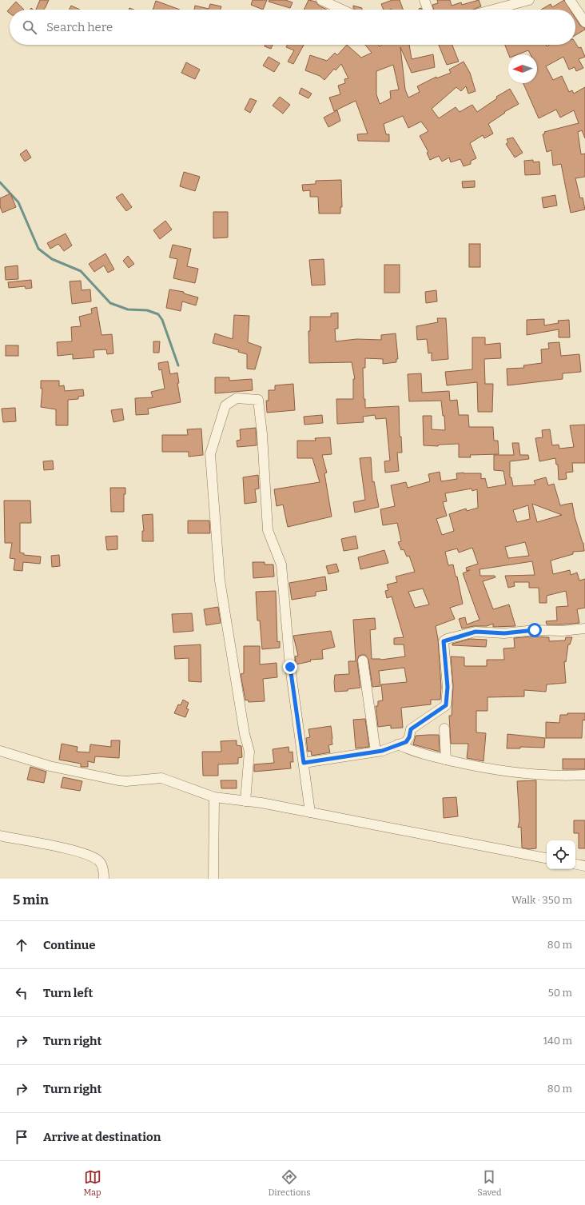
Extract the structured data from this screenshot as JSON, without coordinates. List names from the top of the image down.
{
  "north": "left",
  "page": {
    "search": "Search here",
    "heading": ["5 min", "Walk · 350 m"],
    "list": [
      ["Continue", "80 m"],
      ["Turn left", "50 m"],
      ["Turn right", "140 m"],
      ["Turn right", "80 m"],
      "Arrive at destination"
    ],
    "nav": ["Map", "Directions", "Saved"]
  }
}
